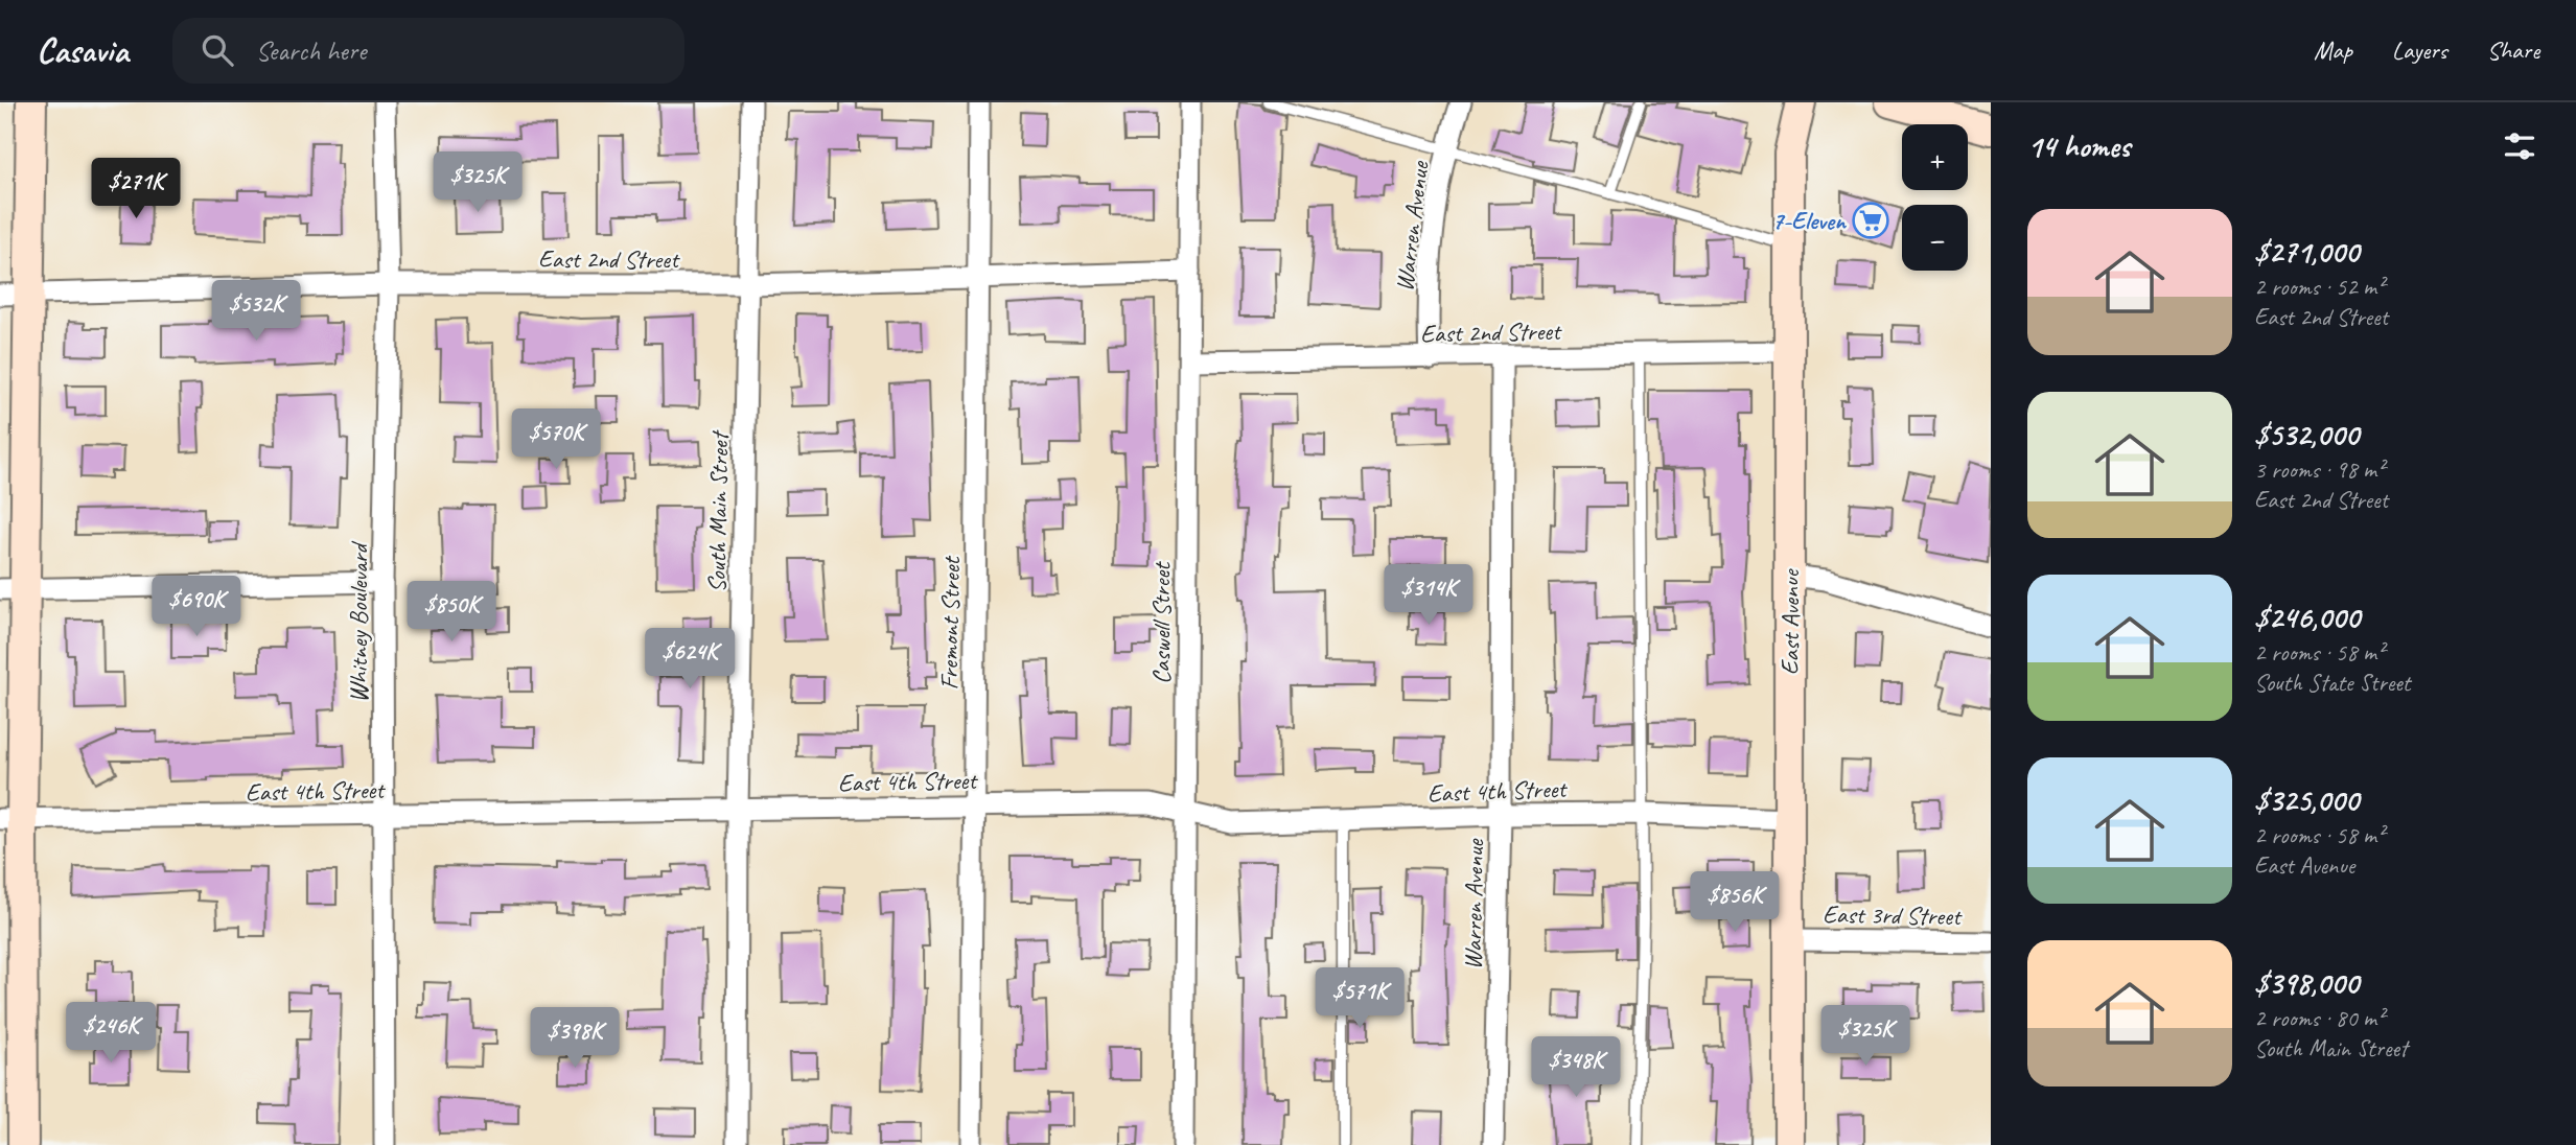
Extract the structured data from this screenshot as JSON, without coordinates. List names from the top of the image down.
{
  "streets": {
    "main road": ["East Avenue"],
    "street": [
      "Warren Avenue",
      "East 2nd Street",
      "South Main Street",
      "Whitney Boulevard",
      "Fremont Street",
      "Caswell Street",
      "East 4th Street",
      "East 3rd Street"
    ]
  },
  "crossings": [
    ["Warren Avenue", "East 2nd Street"],
    ["Warren Avenue", "East 4th Street"],
    ["East 2nd Street", "South Main Street"],
    ["East 2nd Street", "East Avenue"],
    ["East 2nd Street", "Whitney Boulevard"],
    ["East 2nd Street", "Fremont Street"],
    ["East 2nd Street", "Caswell Street"],
    ["South Main Street", "East 4th Street"],
    ["East Avenue", "East 4th Street"],
    ["East Avenue", "East 3rd Street"],
    ["Whitney Boulevard", "East 4th Street"],
    ["Fremont Street", "East 4th Street"],
    ["Caswell Street", "East 4th Street"]
  ],
  "places": {
    "supermarket": ["7-Eleven"]
  },
  "page": {
    "header": "Casavia",
    "search": "Search here",
    "nav": ["Map", "Layers", "Share"],
    "heading": "14 homes",
    "map_buttons": ["+", "−"],
    "price": [
      "$325K",
      "$271K",
      "$532K",
      "$570K",
      "$314K",
      "$690K",
      "$850K",
      "$624K",
      "$856K",
      "$571K",
      "$246K",
      "$325K",
      "$398K",
      "$348K"
    ],
    "list": [
      {
        "name": "$271,000",
        "note": "2 rooms · 52 m² · East 2nd Street"
      },
      {
        "name": "$532,000",
        "note": "3 rooms · 98 m² · East 2nd Street"
      },
      {
        "name": "$246,000",
        "note": "2 rooms · 58 m² · South State Street"
      },
      {
        "name": "$325,000",
        "note": "2 rooms · 58 m² · East Avenue"
      },
      {
        "name": "$398,000",
        "note": "2 rooms · 80 m² · South Main Street"
      }
    ]
  }
}
